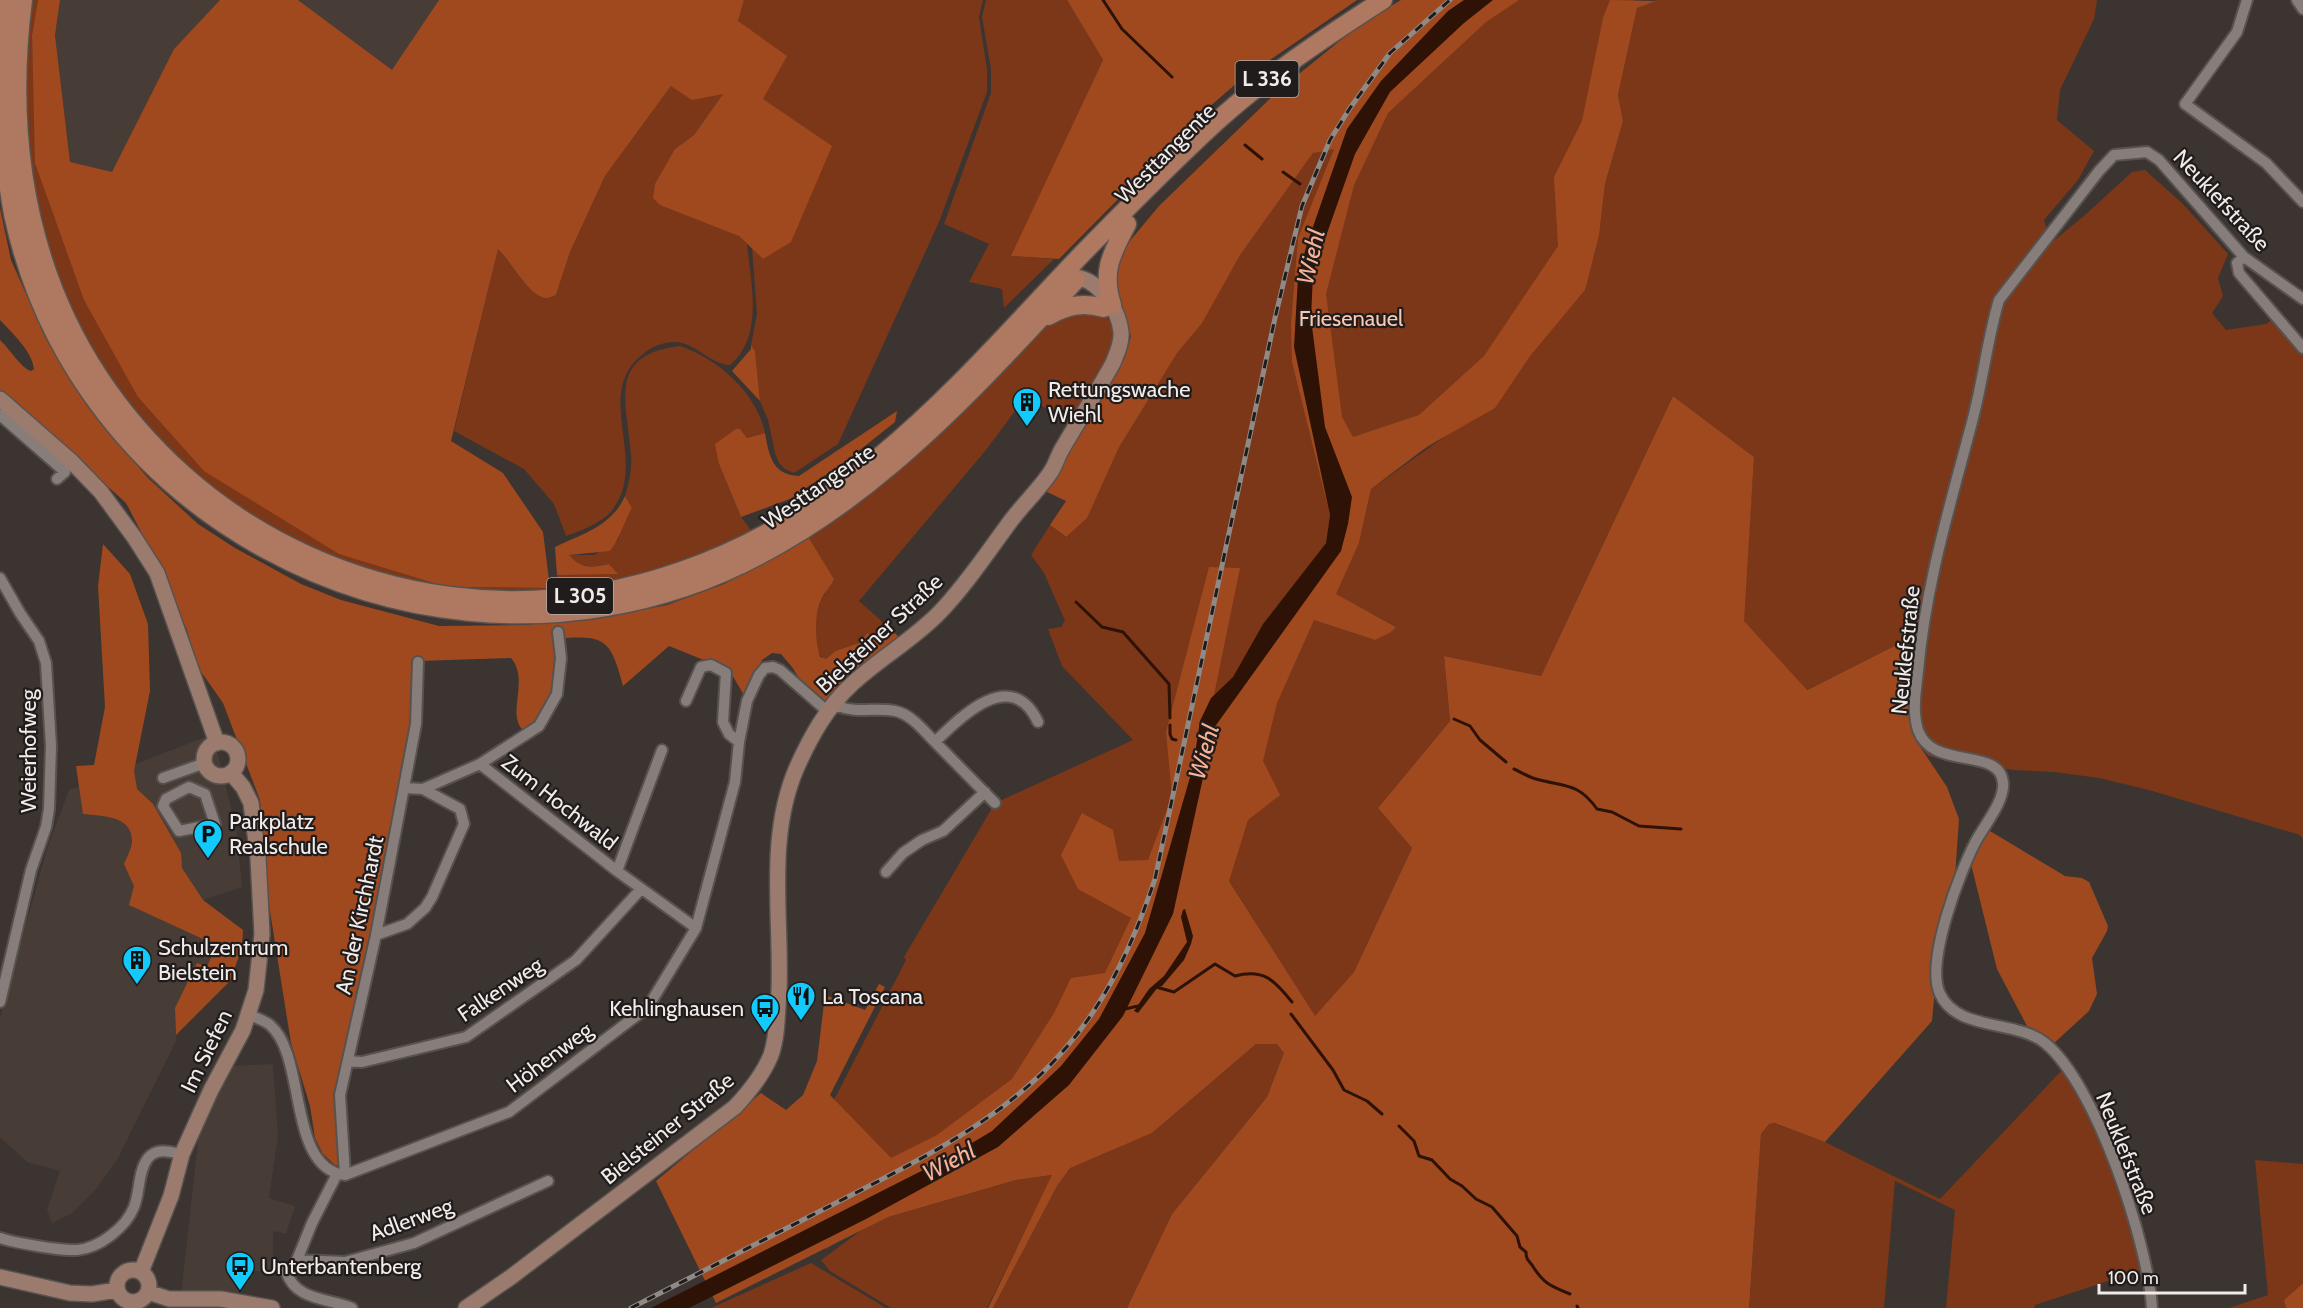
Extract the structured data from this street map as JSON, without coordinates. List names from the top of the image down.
{
  "streets": {
    "main road": [
      "L 336",
      "Westtangente",
      "L 305",
      "Bielsteiner Straße",
      "Im Siefen"
    ],
    "street": [
      "Neuklefstraße",
      "Weierhofweg",
      "Zum Hochwald",
      "An der Kirchhardt",
      "Falkenweg",
      "Höhenweg",
      "Adlerweg"
    ]
  },
  "crossings": [
    ["L 336", "Westtangente"],
    ["L 336", "L 305"],
    ["L 336", "Bielsteiner Straße"],
    ["Westtangente", "L 305"],
    ["L 305", "Bielsteiner Straße"],
    ["Bielsteiner Straße", "Höhenweg"],
    ["Zum Hochwald", "An der Kirchhardt"],
    ["Zum Hochwald", "Falkenweg"],
    ["Zum Hochwald", "Höhenweg"],
    ["An der Kirchhardt", "Falkenweg"],
    ["An der Kirchhardt", "Höhenweg"]
  ],
  "water": ["Wiehl"],
  "parks": ["Friesenauel"],
  "places": {
    "building": ["Rettungswache Wiehl", "Schulzentrum Bielstein"],
    "parking": ["Parkplatz Realschule"],
    "restaurant": ["La Toscana"],
    "bus stop": ["Kehlinghausen", "Unterbantenberg"]
  },
  "scale_bar": "100 m"
}
